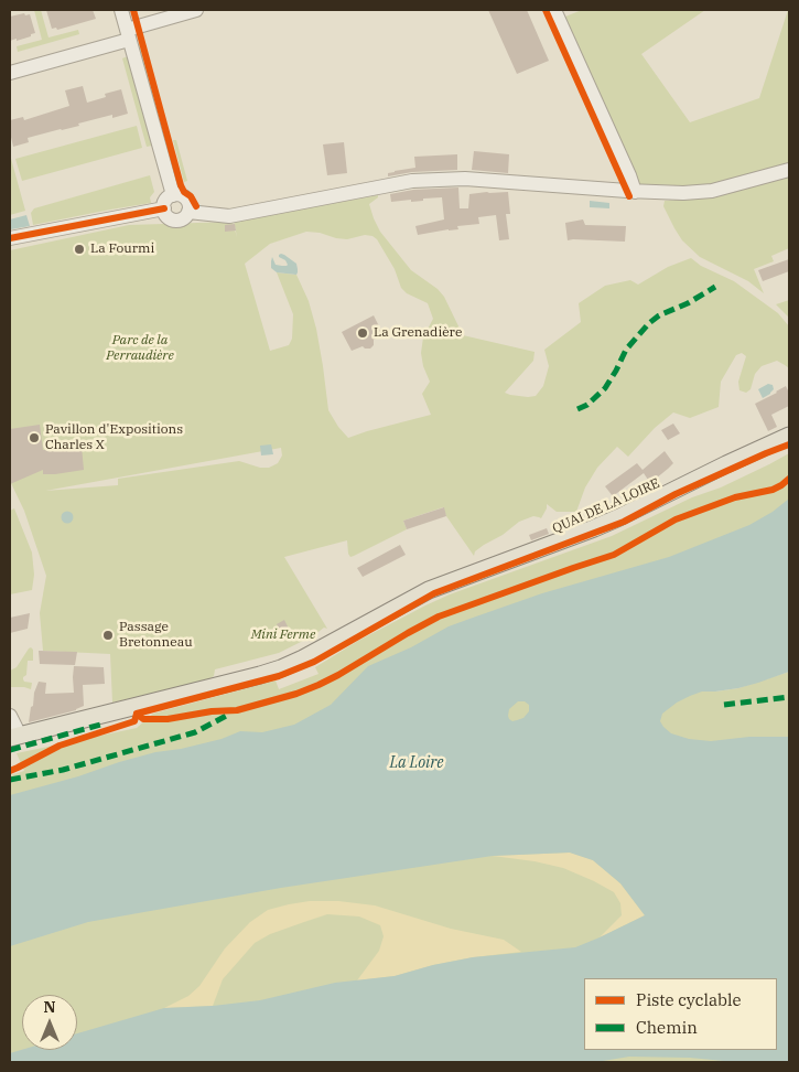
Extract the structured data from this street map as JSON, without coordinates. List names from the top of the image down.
{
  "streets": {
    "main road": ["QUAI DE LA LOIRE"]
  },
  "water": ["La Loire"],
  "parks": ["Parc de la Perraudière", "Mini Ferme"],
  "places": [
    "La Fourmi",
    "La Grenadière",
    "Pavillon d'Expositions Charles X",
    "Passage Bretonneau"
  ],
  "legend": ["Piste cyclable", "Chemin"],
  "north": "top"
}
